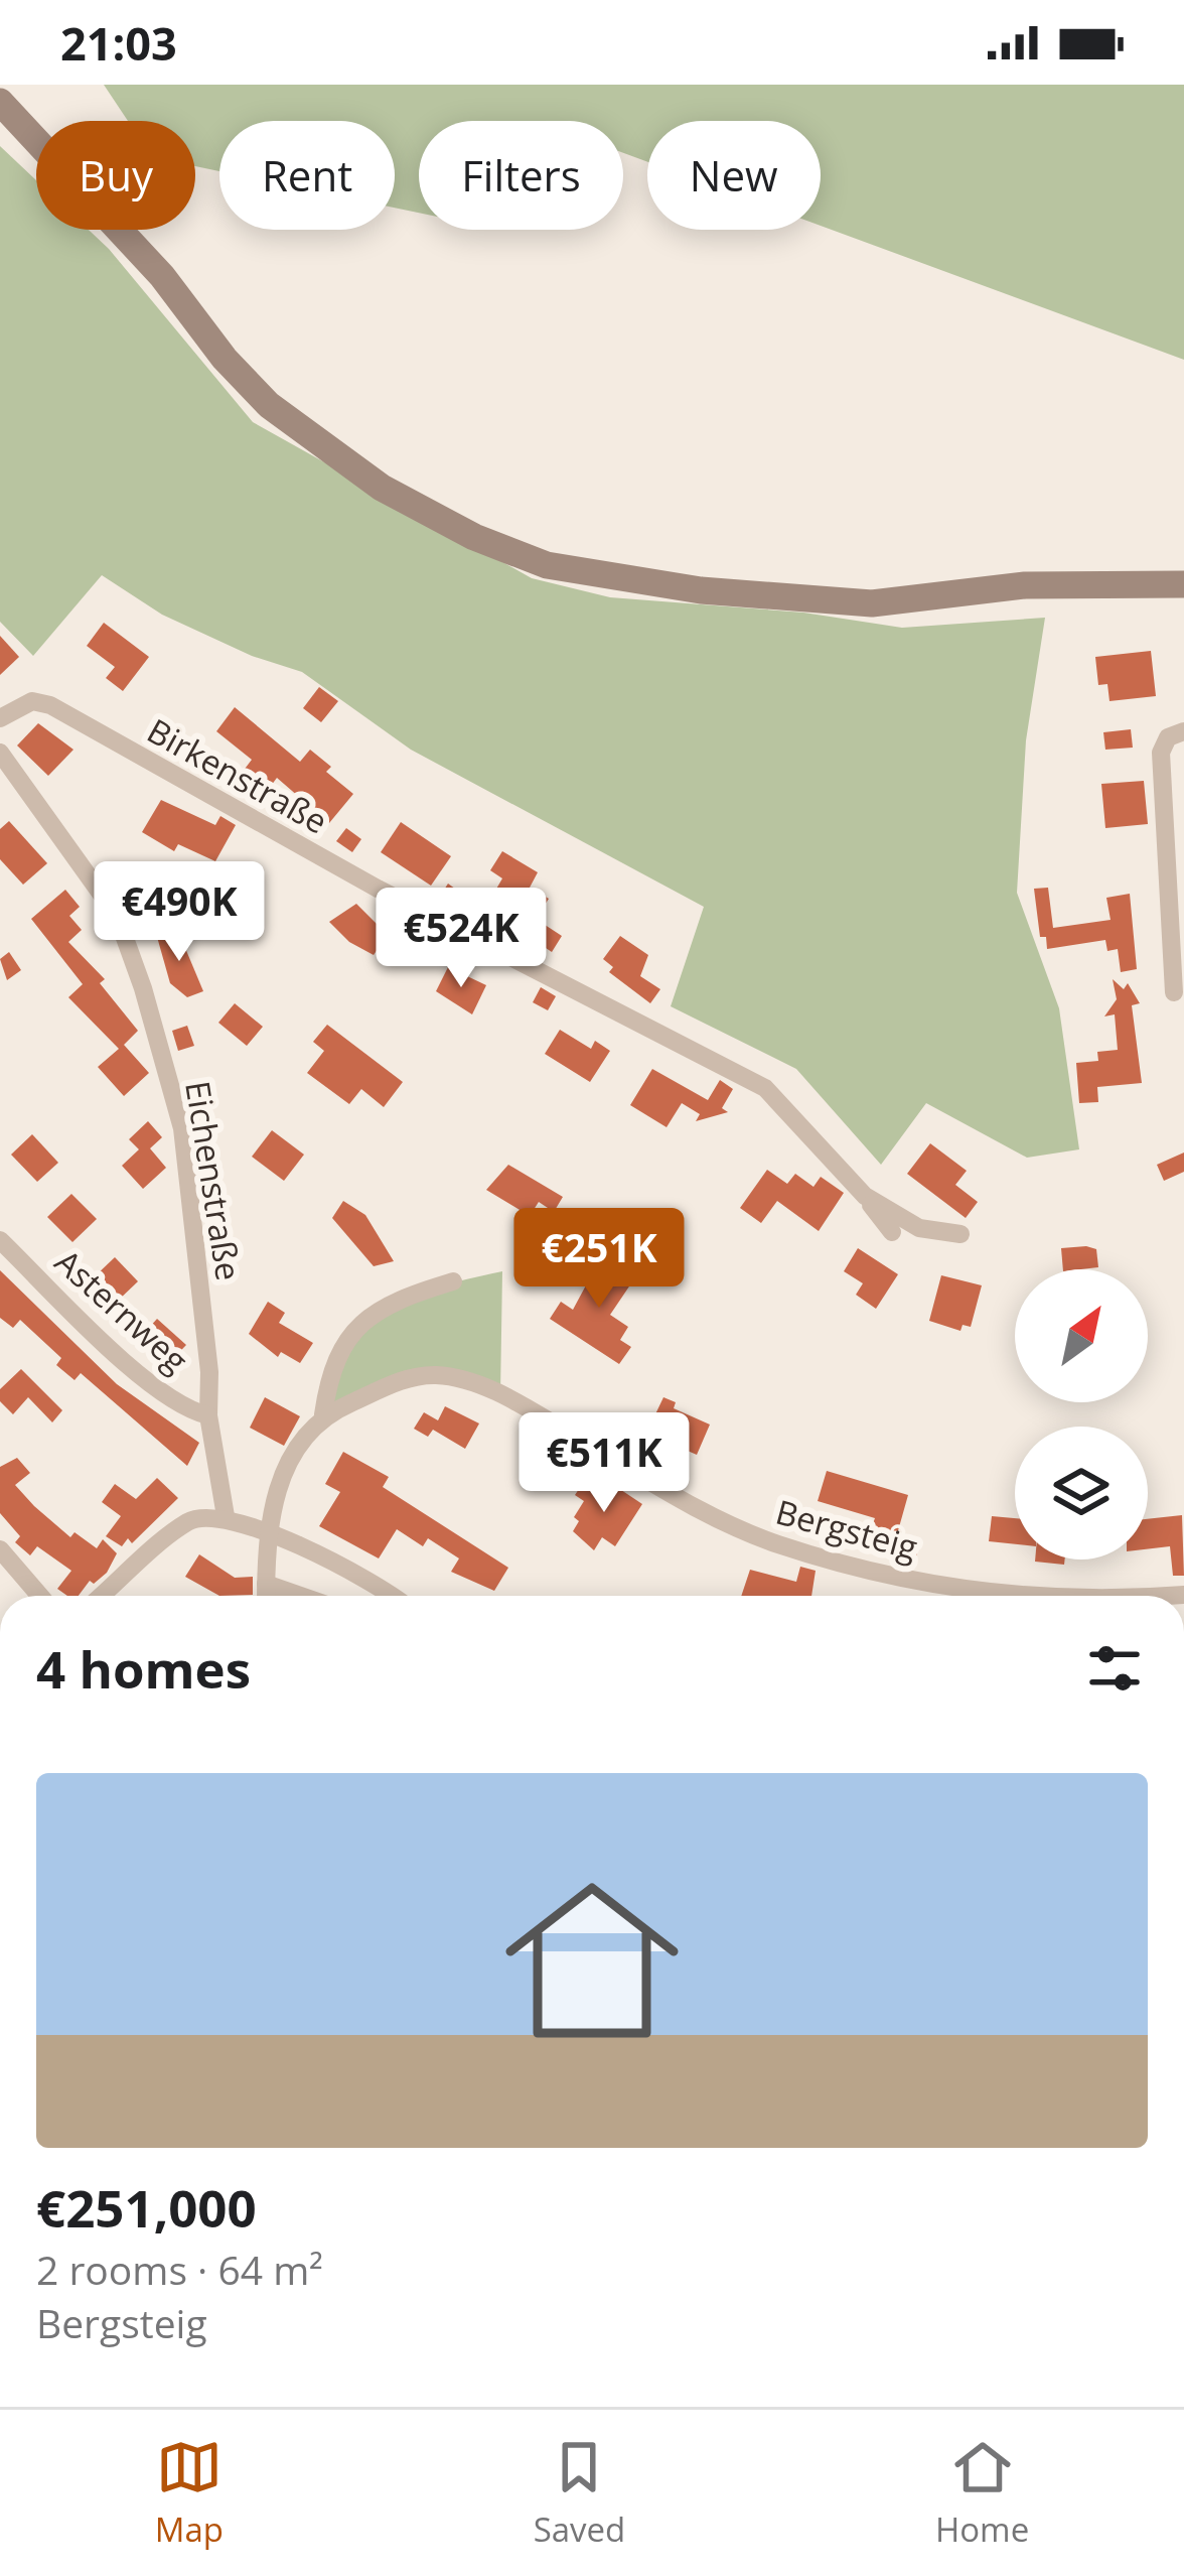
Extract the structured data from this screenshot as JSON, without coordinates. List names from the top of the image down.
{
  "streets": {
    "street": [
      "Birkenstraße",
      "Eichenstraße",
      "Asternweg",
      "Bergsteig"
    ]
  },
  "crossings": [
    ["Eichenstraße", "Asternweg"]
  ],
  "north": "top right",
  "page": {
    "status": "21:03",
    "chip": [
      "Buy",
      "Rent",
      "Filters",
      "New"
    ],
    "price": [
      "€490K",
      "€524K",
      "€251K",
      "€511K"
    ],
    "heading": "4 homes",
    "list": [
      {
        "name": "€251,000",
        "note": "2 rooms · 64 m² · Bergsteig"
      }
    ],
    "tabs": ["Map", "Saved", "Home"]
  }
}
